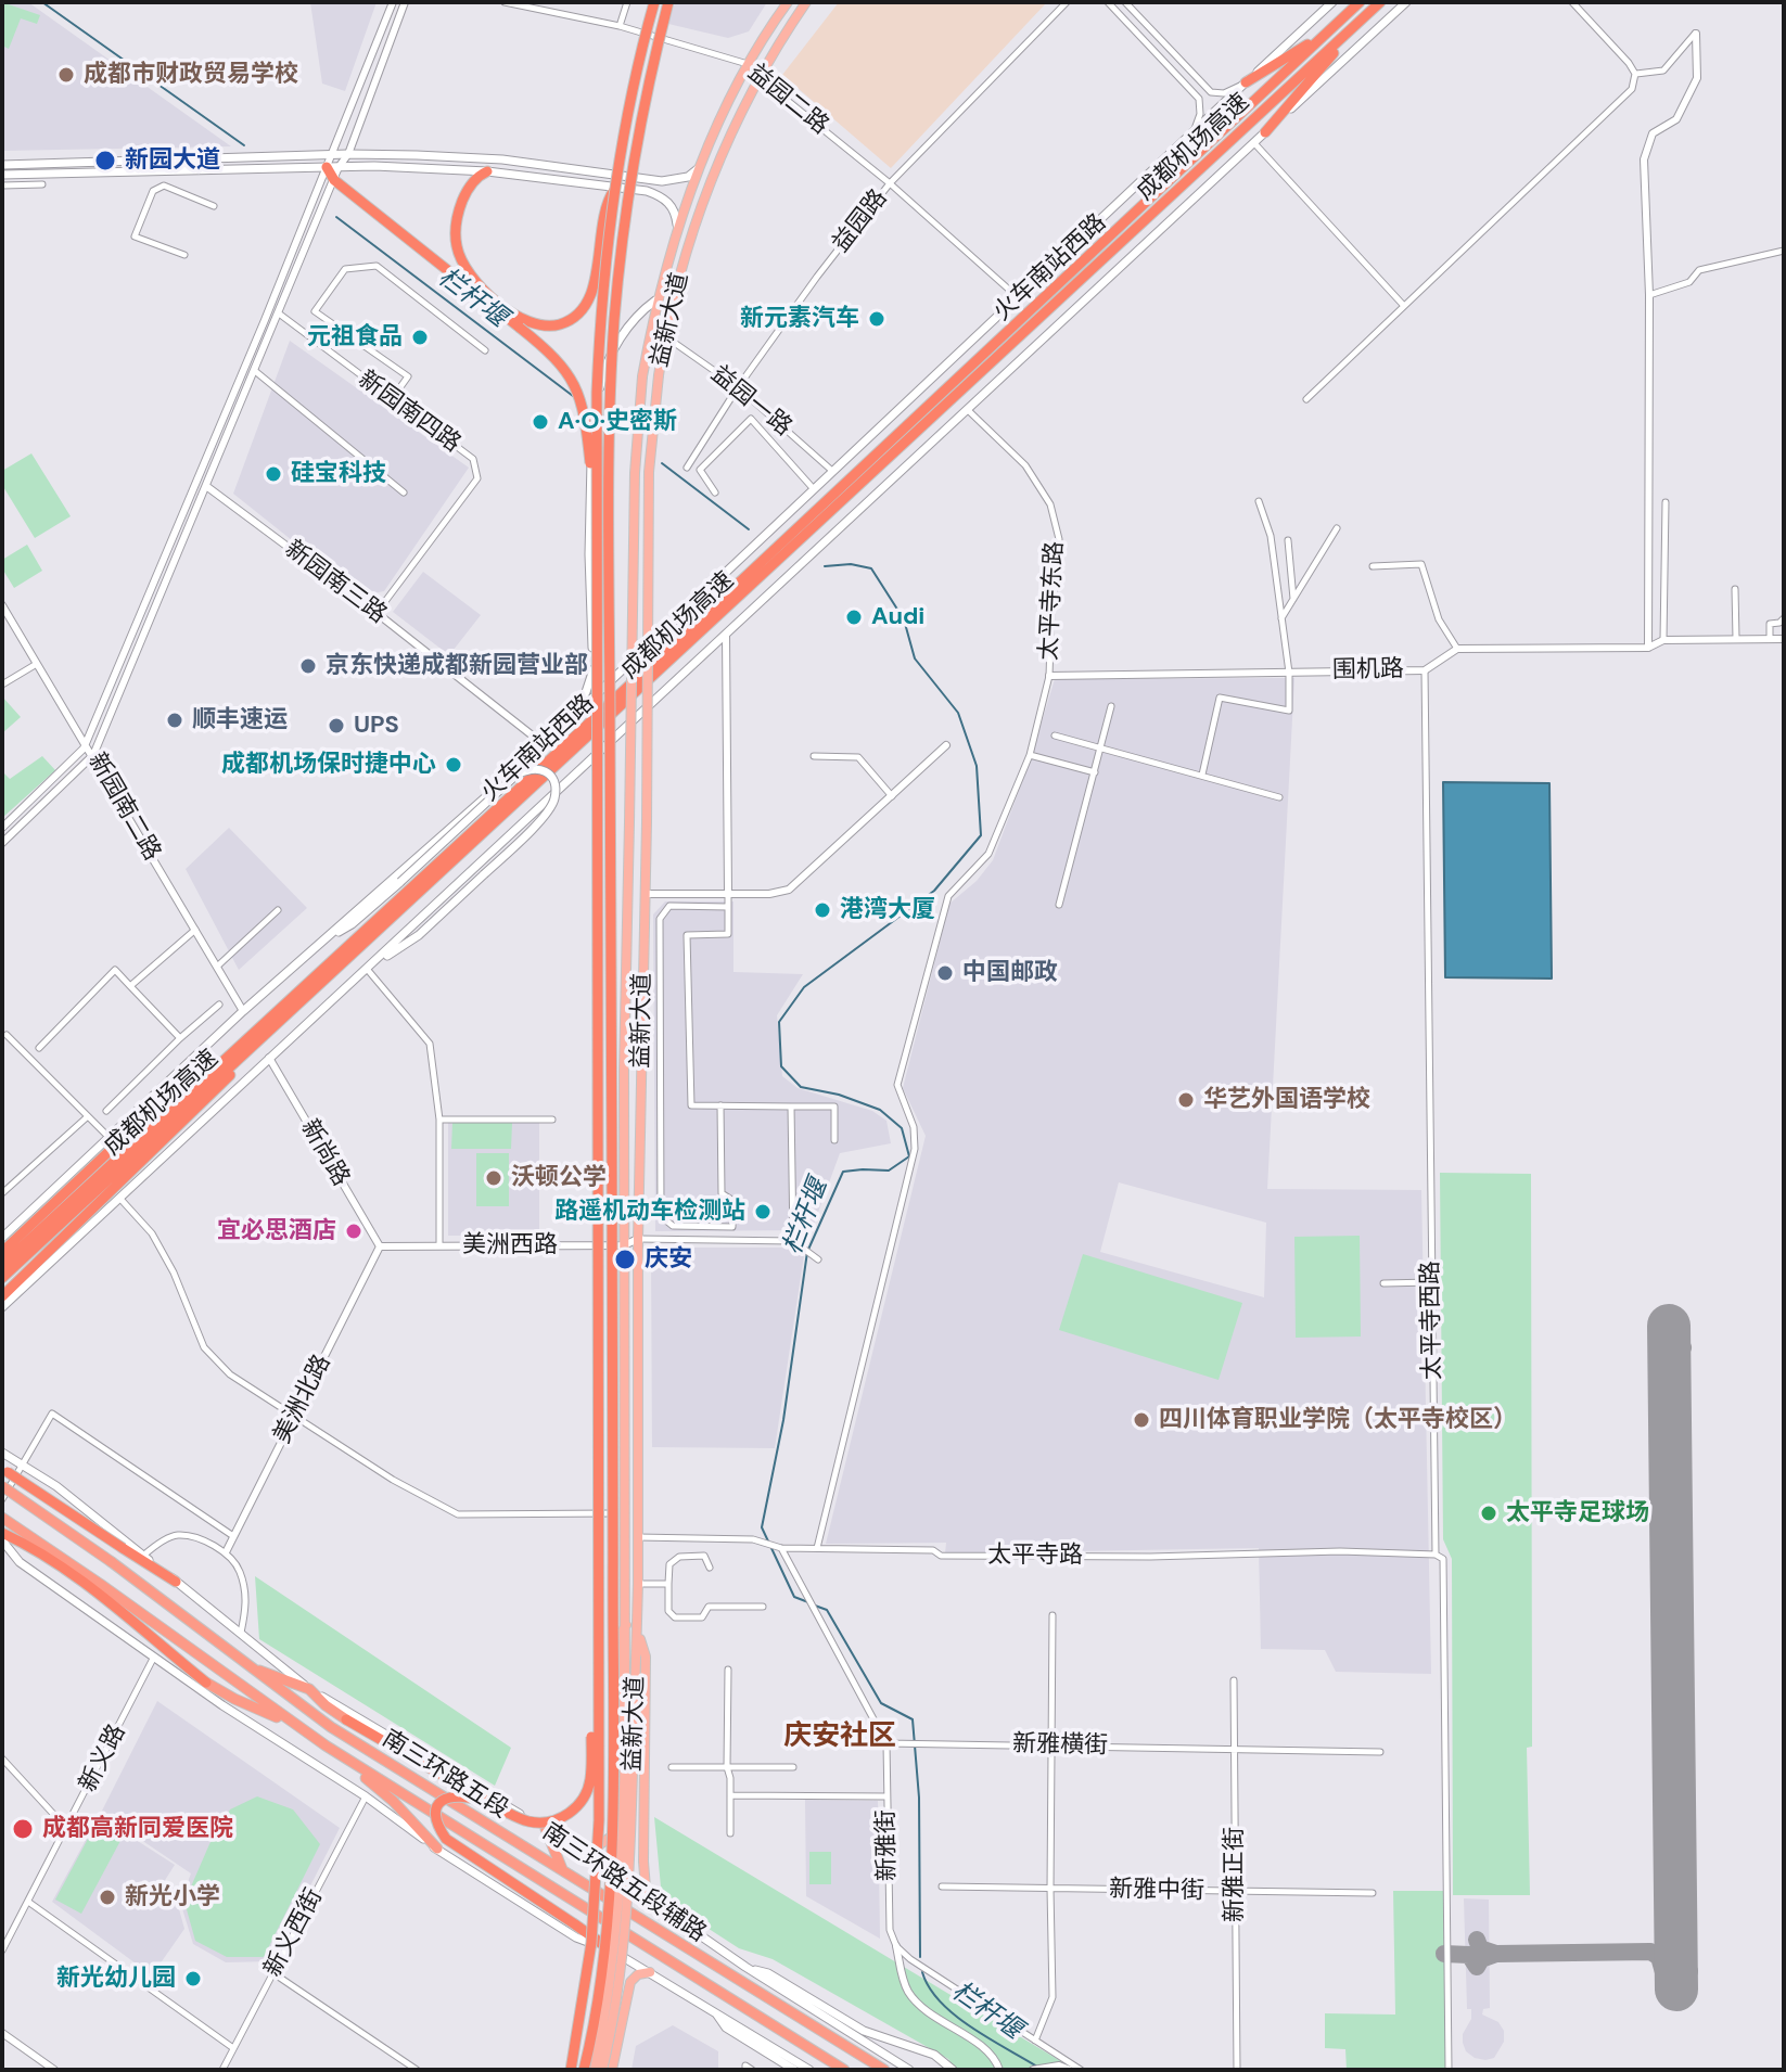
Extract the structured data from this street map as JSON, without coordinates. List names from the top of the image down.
{
  "streets": {
    "highway": ["成都机场高速", "南三环路五段"],
    "main road": ["火车南站西路", "益新大道", "南三环路五段辅路"],
    "street": [
      "益园二路",
      "益园路",
      "益园一路",
      "新园南四路",
      "新园南三路",
      "太平寺东路",
      "围机路",
      "新园南二路",
      "新尚路",
      "美洲西路",
      "太平寺西路",
      "美洲北路",
      "太平寺路",
      "新雅横街",
      "新义路",
      "新雅街",
      "新雅正街",
      "新雅中街",
      "新义西街"
    ]
  },
  "crossings": [
    ["益园二路", "益园路"],
    ["益园二路", "火车南站西路"],
    ["益园二路", "益新大道"],
    ["益园路", "益园一路"],
    ["火车南站西路", "益园一路"],
    ["火车南站西路", "新园南三路"],
    ["火车南站西路", "新园南二路"],
    ["益新大道", "益园一路"],
    ["益新大道", "美洲西路"],
    ["益新大道", "太平寺路"],
    ["新园南四路", "新园南三路"],
    ["太平寺东路", "围机路"],
    ["太平寺东路", "太平寺路"],
    ["围机路", "太平寺西路"],
    ["新尚路", "美洲西路"],
    ["新尚路", "美洲北路"],
    ["美洲西路", "美洲北路"],
    ["太平寺西路", "太平寺路"],
    ["太平寺路", "新雅街"],
    ["新雅横街", "新雅街"],
    ["新雅横街", "新雅正街"],
    ["新雅正街", "新雅中街"]
  ],
  "districts": ["庆安社区"],
  "water": ["栏杆堰"],
  "places": [
    "成都市财政贸易学校",
    "新园大道",
    "新元素汽车",
    "元祖食品",
    "A·O·史密斯",
    "硅宝科技",
    "Audi",
    "京东快递成都新园营业部",
    "顺丰速运",
    "UPS",
    "成都机场保时捷中心",
    "港湾大厦",
    "中国邮政",
    "华艺外国语学校",
    "沃顿公学",
    "路遥机动车检测站",
    "宜必思酒店",
    "庆安",
    "四川体育职业学院（太平寺校区）",
    "太平寺足球场",
    "成都高新同爱医院",
    "新光小学",
    "新光幼儿园"
  ]
}
